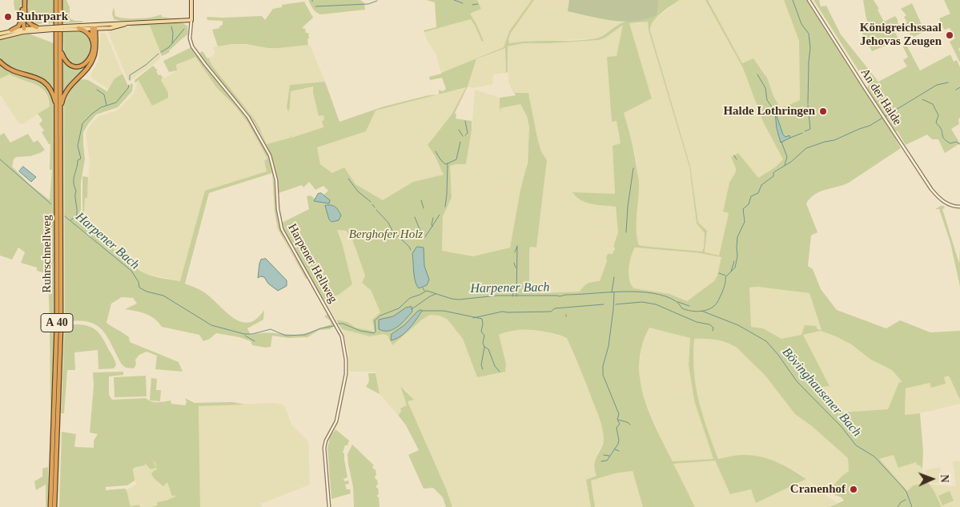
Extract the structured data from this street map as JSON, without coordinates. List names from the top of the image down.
{
  "streets": {
    "highway": ["Ruhrschnellweg", "A 40"],
    "main road": ["Harpener Hellweg"],
    "street": ["An der Halde"]
  },
  "water": ["Harpener Bach", "Bövinghausener Bach"],
  "parks": ["Berghofer Holz"],
  "places": [
    "Ruhrpark",
    "Königreichssaal Jehovas Zeugen",
    "Halde Lothringen",
    "Cranenhof"
  ],
  "north": "right"
}
